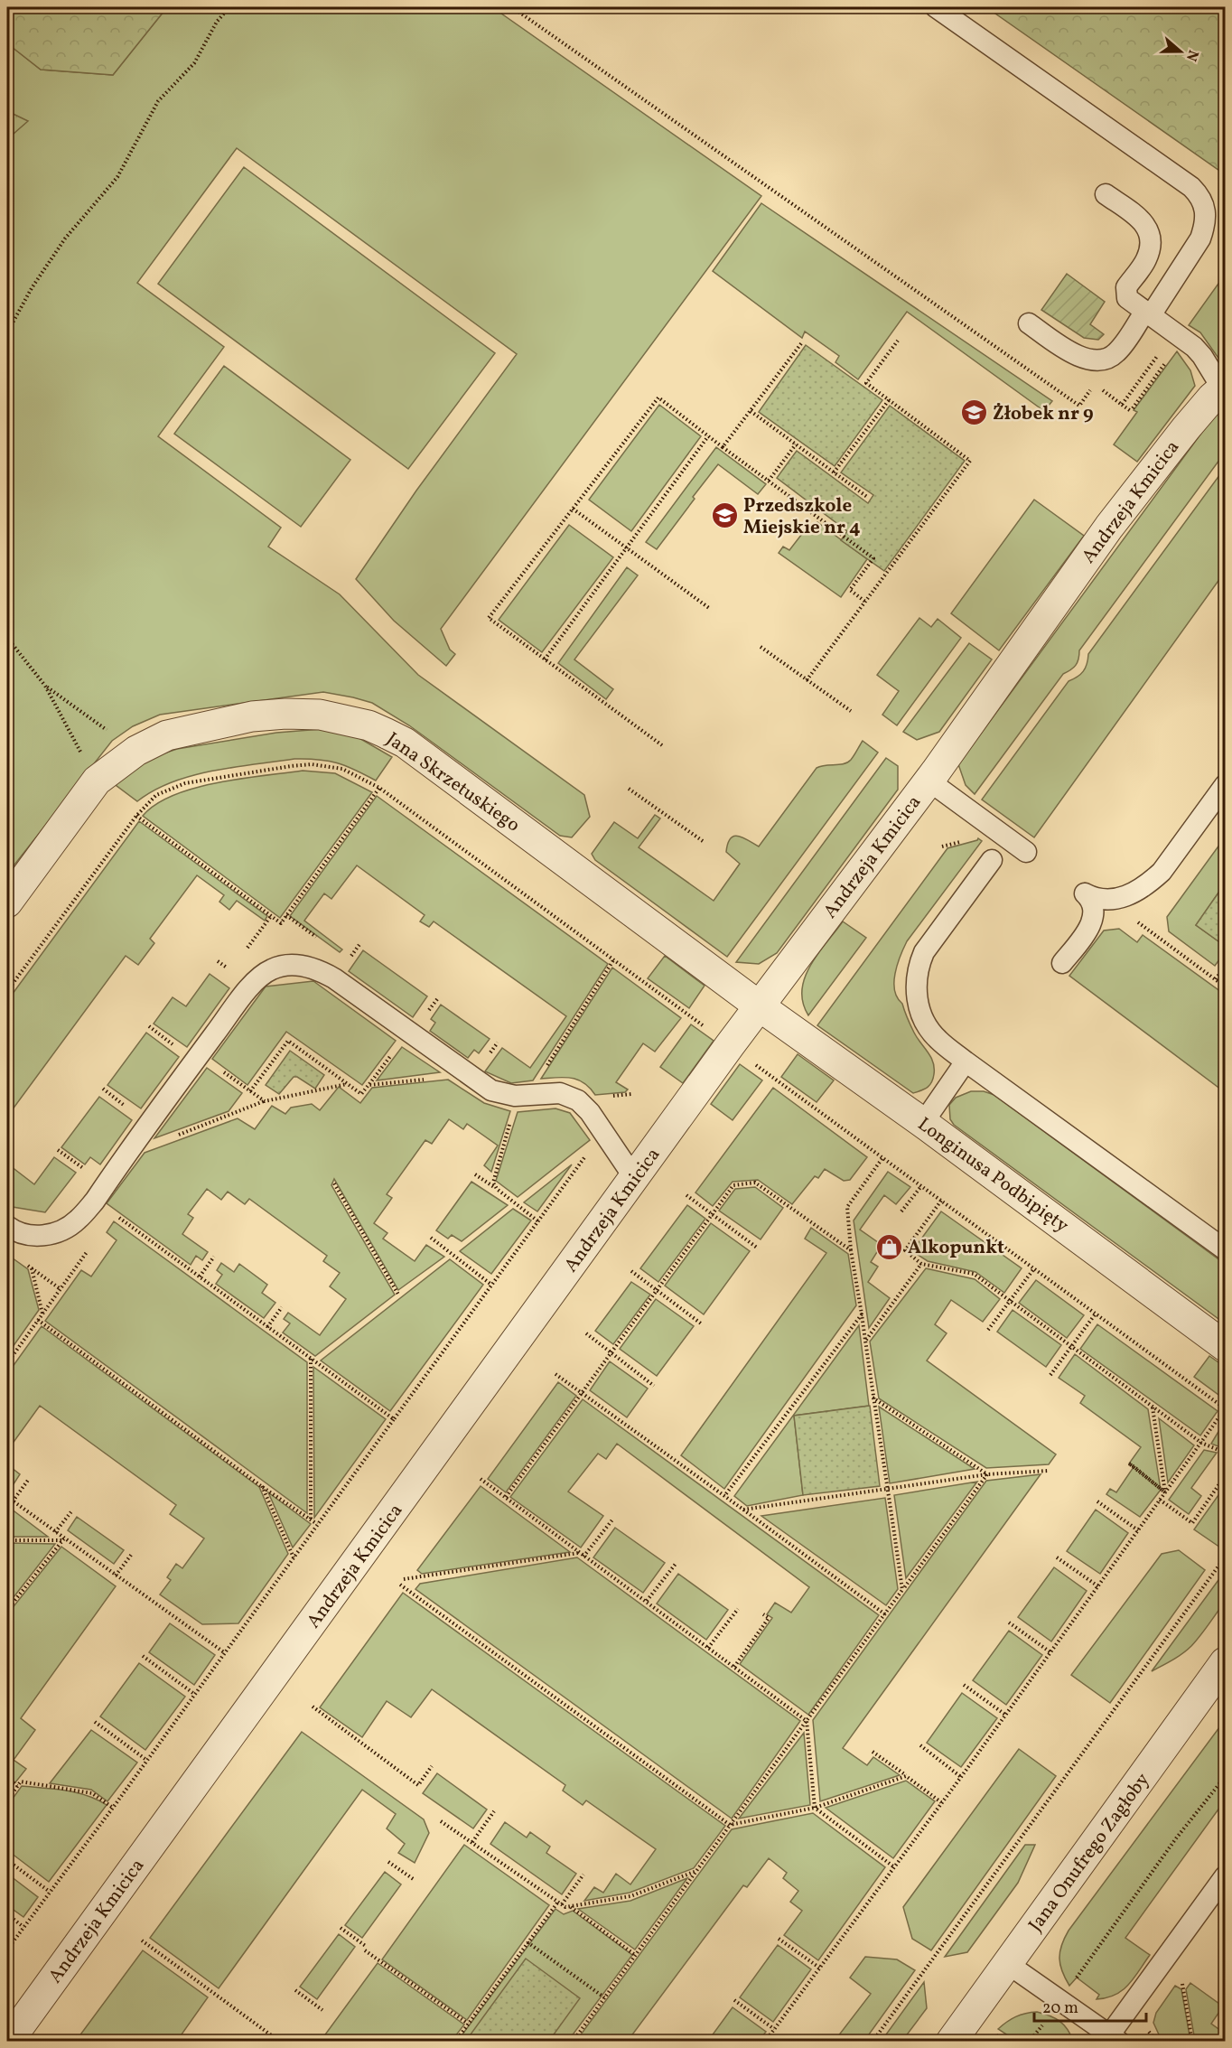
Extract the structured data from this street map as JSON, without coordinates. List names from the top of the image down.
{
  "streets": {
    "street": [
      "Andrzeja Kmicica",
      "Jana Skrzetuskiego",
      "Longinusa Podbipięty",
      "Jana Onufrego Zagłoby"
    ]
  },
  "crossings": [
    ["Andrzeja Kmicica", "Jana Skrzetuskiego"],
    ["Andrzeja Kmicica", "Longinusa Podbipięty"],
    ["Jana Skrzetuskiego", "Longinusa Podbipięty"]
  ],
  "places": {
    "school or university": ["Żłobek nr 9", "Przedszkole Miejskie nr 4"],
    "shop": ["Alkopunkt"]
  },
  "scale_bar": "20 m",
  "north": "right"
}
